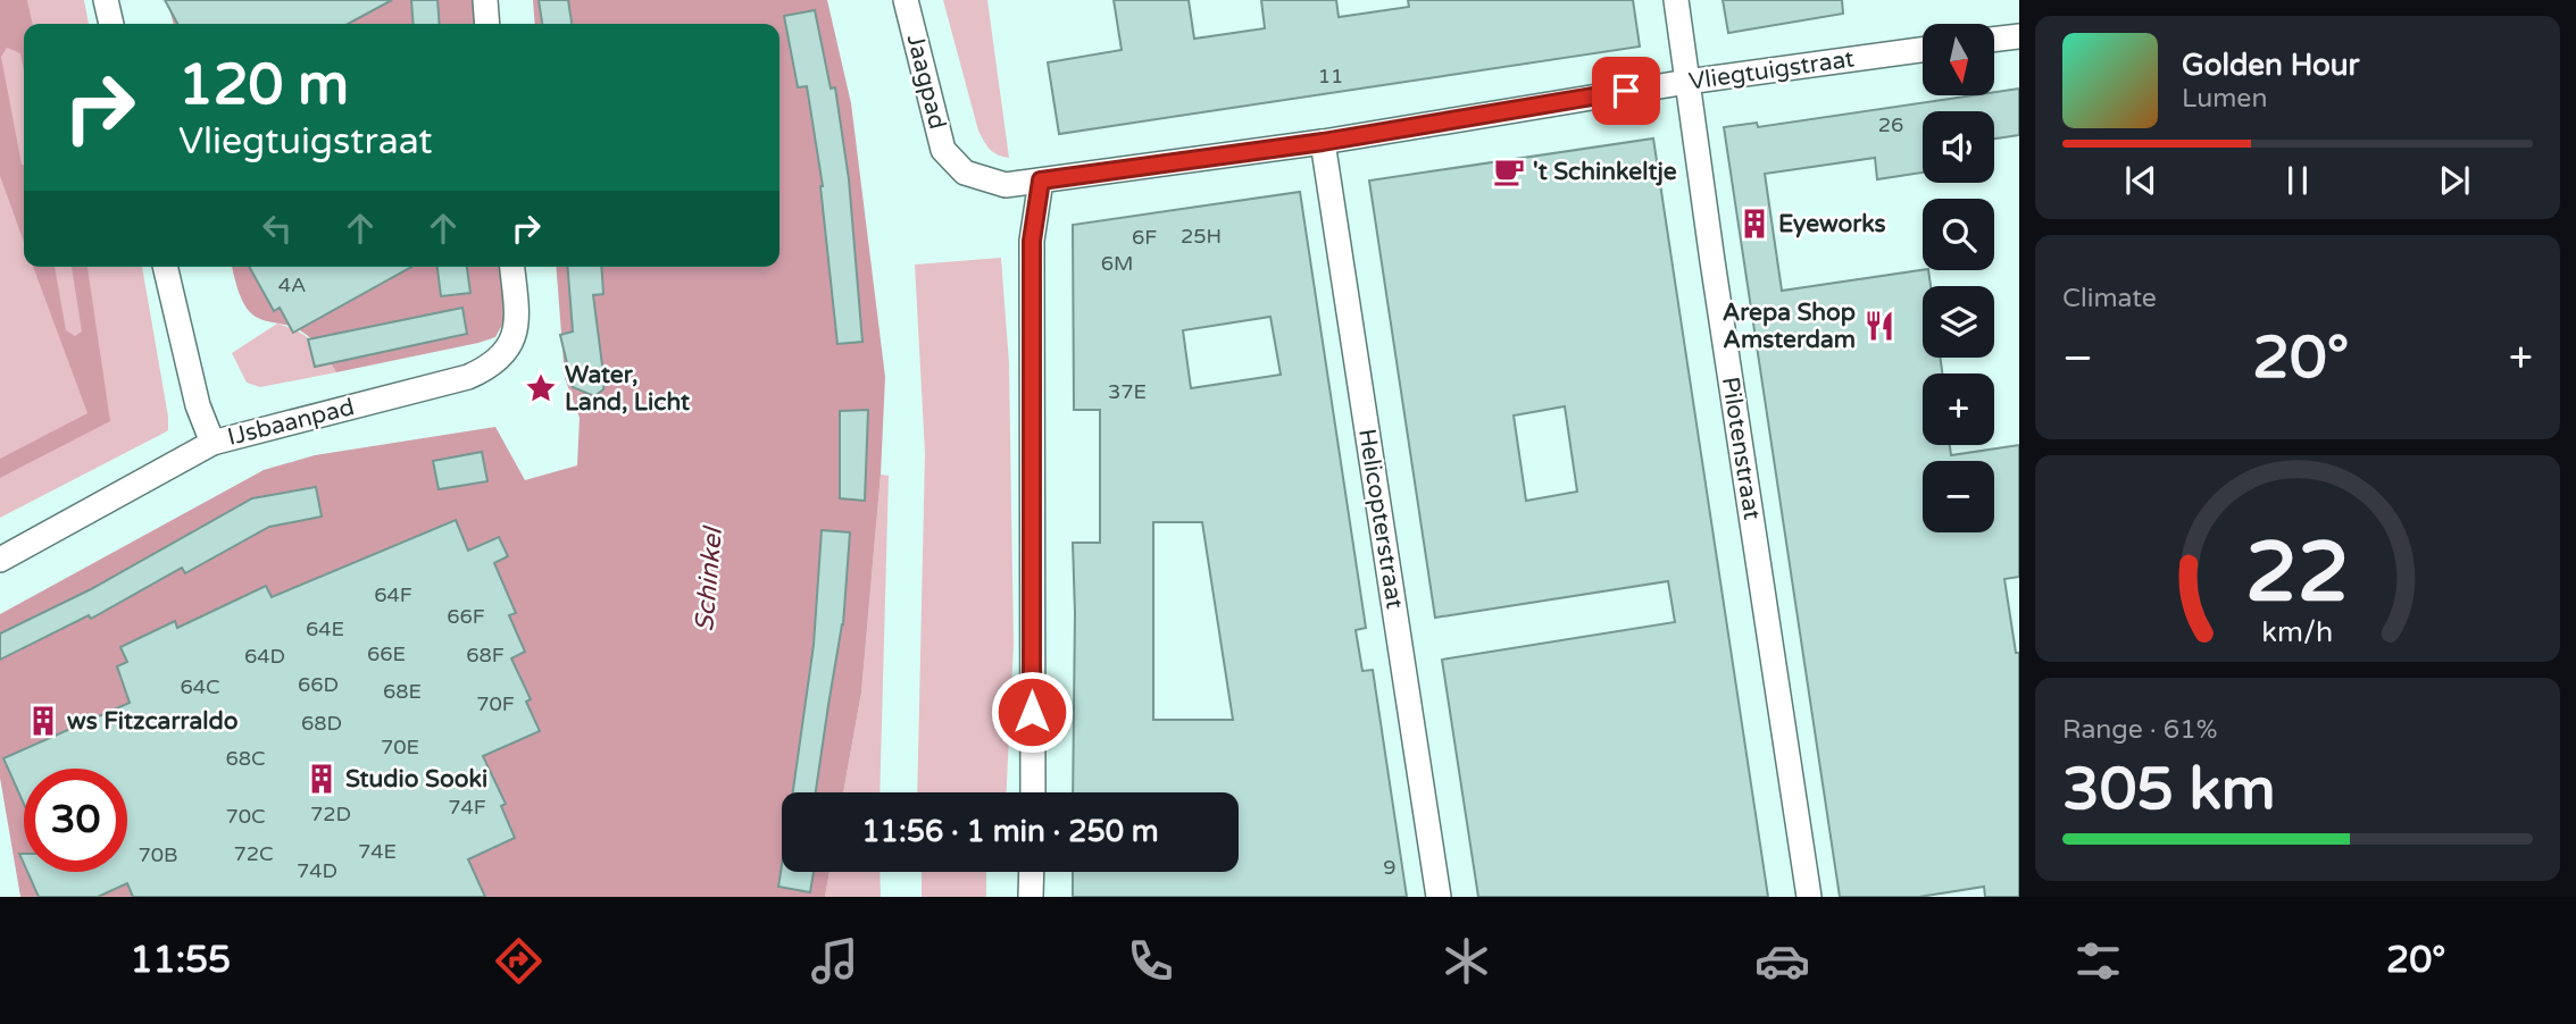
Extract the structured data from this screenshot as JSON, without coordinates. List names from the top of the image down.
{
  "streets": {
    "street": [
      "Vliegtuigstraat",
      "Jaagpad",
      "IJsbaanpad",
      "Pilotenstraat",
      "Helicopterstraat"
    ]
  },
  "crossings": [
    ["Vliegtuigstraat", "Jaagpad"],
    ["Vliegtuigstraat", "Pilotenstraat"],
    ["Vliegtuigstraat", "Helicopterstraat"]
  ],
  "water": ["Schinkel"],
  "places": {
    "cafe": ["'t Schinkeltje"],
    "building": ["Eyeworks", "ws Fitzcarraldo", "Studio Sooki"],
    "restaurant": ["Arepa Shop Amsterdam"],
    "place": ["Water, Land, Licht"]
  },
  "house_numbers": [
    "11",
    "26",
    "25H",
    "6F",
    "6M",
    "4A",
    "37E",
    "64F",
    "66F",
    "64E",
    "66E",
    "68F",
    "64D",
    "66D",
    "64C",
    "68E",
    "70F",
    "68D",
    "70E",
    "68C",
    "74F",
    "72D",
    "70C",
    "74E",
    "72C",
    "70B",
    "9",
    "74D"
  ],
  "north": "bottom",
  "page": {
    "map_buttons": ["+", "−"],
    "turn": ["120 m", "Vliegtuigstraat"],
    "song": ["Golden Hour", "Lumen"],
    "tile": [
      "Climate",
      ["Range · 61%", "305 km"]
    ],
    "heat": ["−", "20°", "+"],
    "limit": "30",
    "trip": "11:56 · 1 min · 250 m",
    "tabs": ["11:55", "20°"],
    "gauge": ["22", "km/h"]
  }
}
